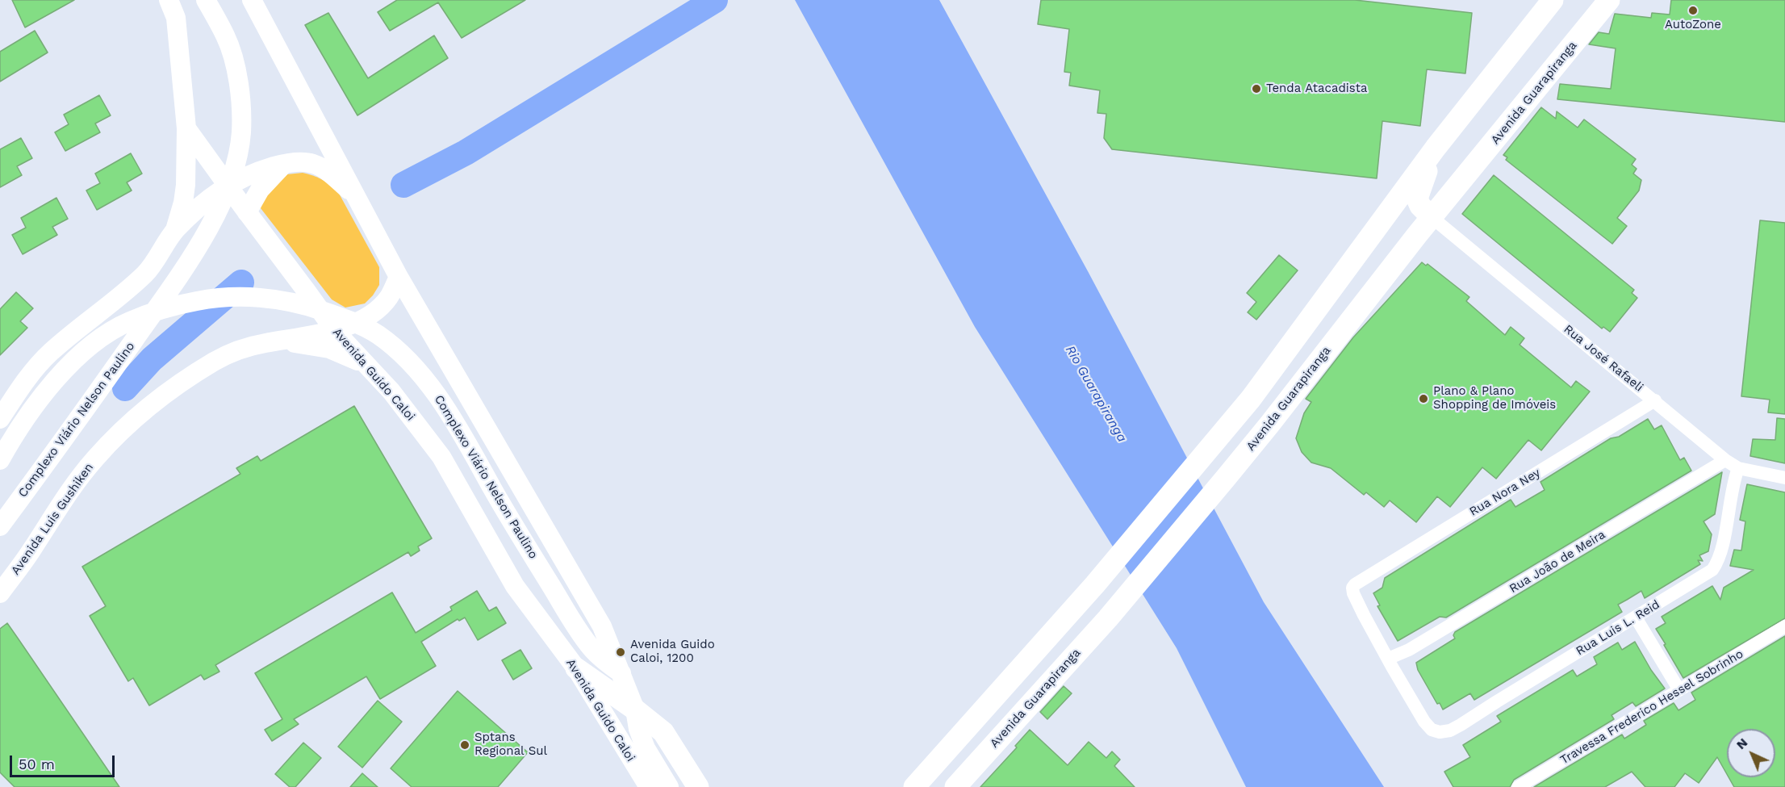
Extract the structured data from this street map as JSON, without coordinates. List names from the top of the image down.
{
  "streets": {
    "main road": [
      "Avenida Guarapiranga",
      "Avenida Guido Caloi",
      "Complexo Viário Nelson Paulino",
      "Avenida Luis Gushiken"
    ],
    "street": [
      "Rua José Rafaeli",
      "Rua Nora Ney",
      "Rua João de Meira",
      "Rua Luis L. Reid",
      "Travessa Frederico Hessel Sobrinho"
    ]
  },
  "crossings": [
    ["Avenida Guarapiranga", "Rua José Rafaeli"],
    ["Rua José Rafaeli", "Rua Nora Ney"],
    ["Rua José Rafaeli", "Rua João de Meira"],
    ["Rua José Rafaeli", "Rua Luis L. Reid"],
    ["Avenida Guido Caloi", "Complexo Viário Nelson Paulino"],
    ["Avenida Guido Caloi", "Avenida Luis Gushiken"],
    ["Rua Nora Ney", "Rua João de Meira"],
    ["Rua Nora Ney", "Rua Luis L. Reid"],
    ["Rua João de Meira", "Rua Luis L. Reid"]
  ],
  "water": ["Rio Guarapiranga"],
  "places": [
    "AutoZone",
    "Tenda Atacadista",
    "Plano & Plano Shopping de Imóveis",
    "Avenida Guido Caloi, 1200",
    "Sptans Regional Sul"
  ],
  "scale_bar": "50 m",
  "north": "top left"
}
